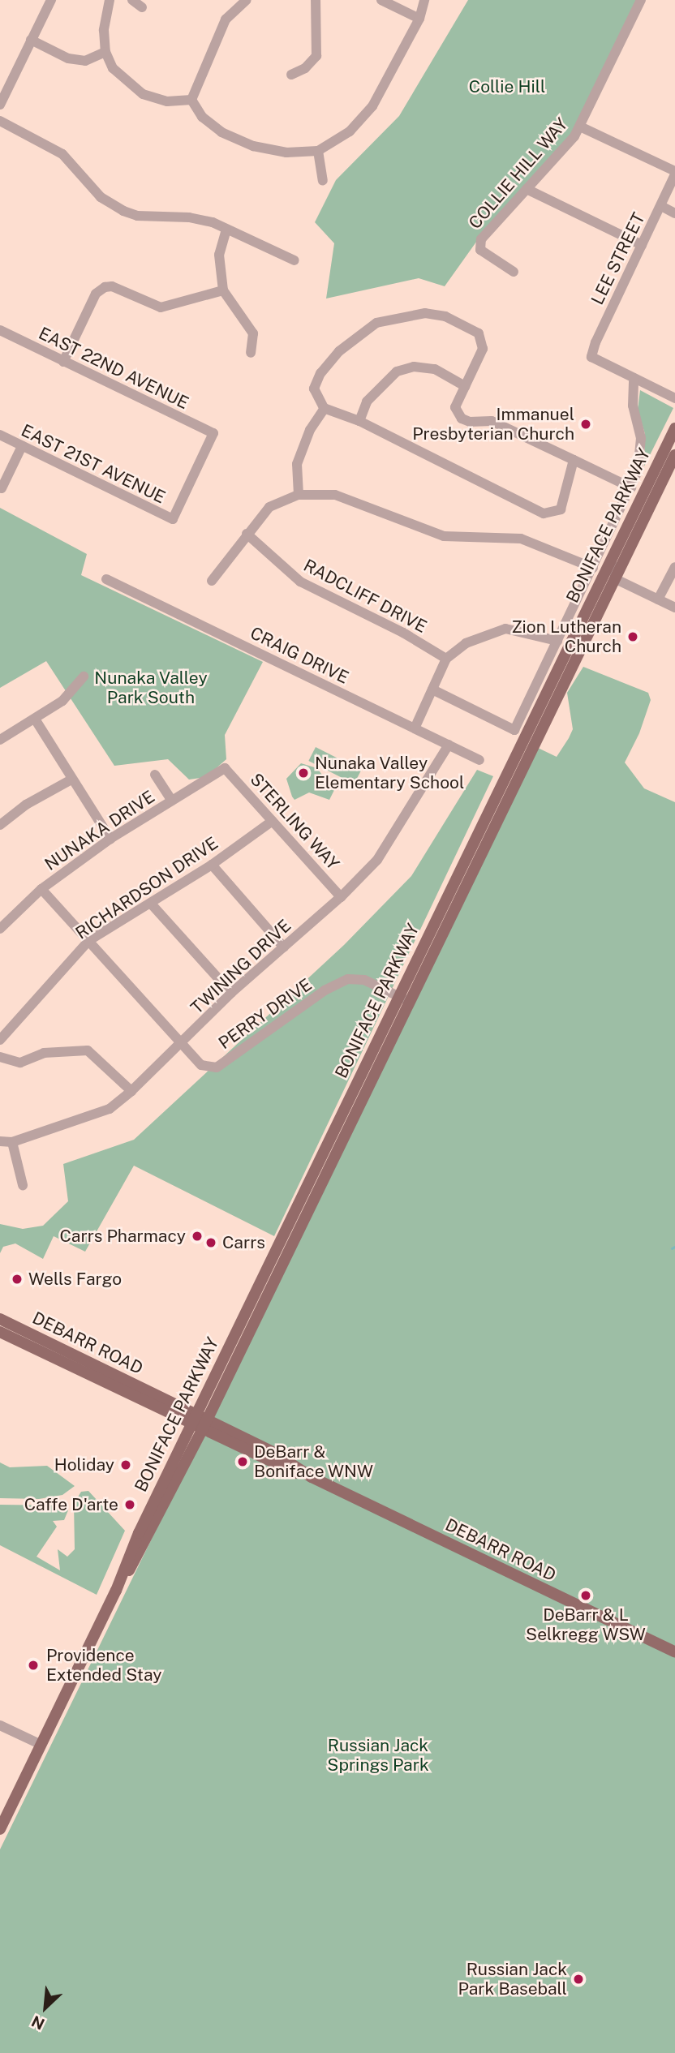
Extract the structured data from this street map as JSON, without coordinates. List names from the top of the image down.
{
  "streets": {
    "main road": ["BONIFACE PARKWAY", "DEBARR ROAD"],
    "street": [
      "COLLIE HILL WAY",
      "LEE STREET",
      "EAST 22ND AVENUE",
      "EAST 21ST AVENUE",
      "RADCLIFF DRIVE",
      "CRAIG DRIVE",
      "STERLING WAY",
      "NUNAKA DRIVE",
      "RICHARDSON DRIVE",
      "TWINING DRIVE",
      "PERRY DRIVE"
    ]
  },
  "crossings": [
    ["EAST 22ND AVENUE", "EAST 21ST AVENUE"],
    ["BONIFACE PARKWAY", "PERRY DRIVE"],
    ["BONIFACE PARKWAY", "DEBARR ROAD"],
    ["CRAIG DRIVE", "TWINING DRIVE"],
    ["STERLING WAY", "NUNAKA DRIVE"],
    ["STERLING WAY", "RICHARDSON DRIVE"],
    ["STERLING WAY", "TWINING DRIVE"],
    ["NUNAKA DRIVE", "PERRY DRIVE"],
    ["RICHARDSON DRIVE", "PERRY DRIVE"],
    ["TWINING DRIVE", "PERRY DRIVE"]
  ],
  "parks": ["Collie Hill", "Nunaka Valley Park South", "Russian Jack Springs Park"],
  "places": [
    "Immanuel Presbyterian Church",
    "Zion Lutheran Church",
    "Nunaka Valley Elementary School",
    "Carrs Pharmacy",
    "Carrs",
    "Wells Fargo",
    "DeBarr & Boniface WNW",
    "Holiday",
    "Caffe D'arte",
    "DeBarr & L Selkregg WSW",
    "Providence Extended Stay",
    "Russian Jack Park Baseball"
  ],
  "north": "bottom left"
}
